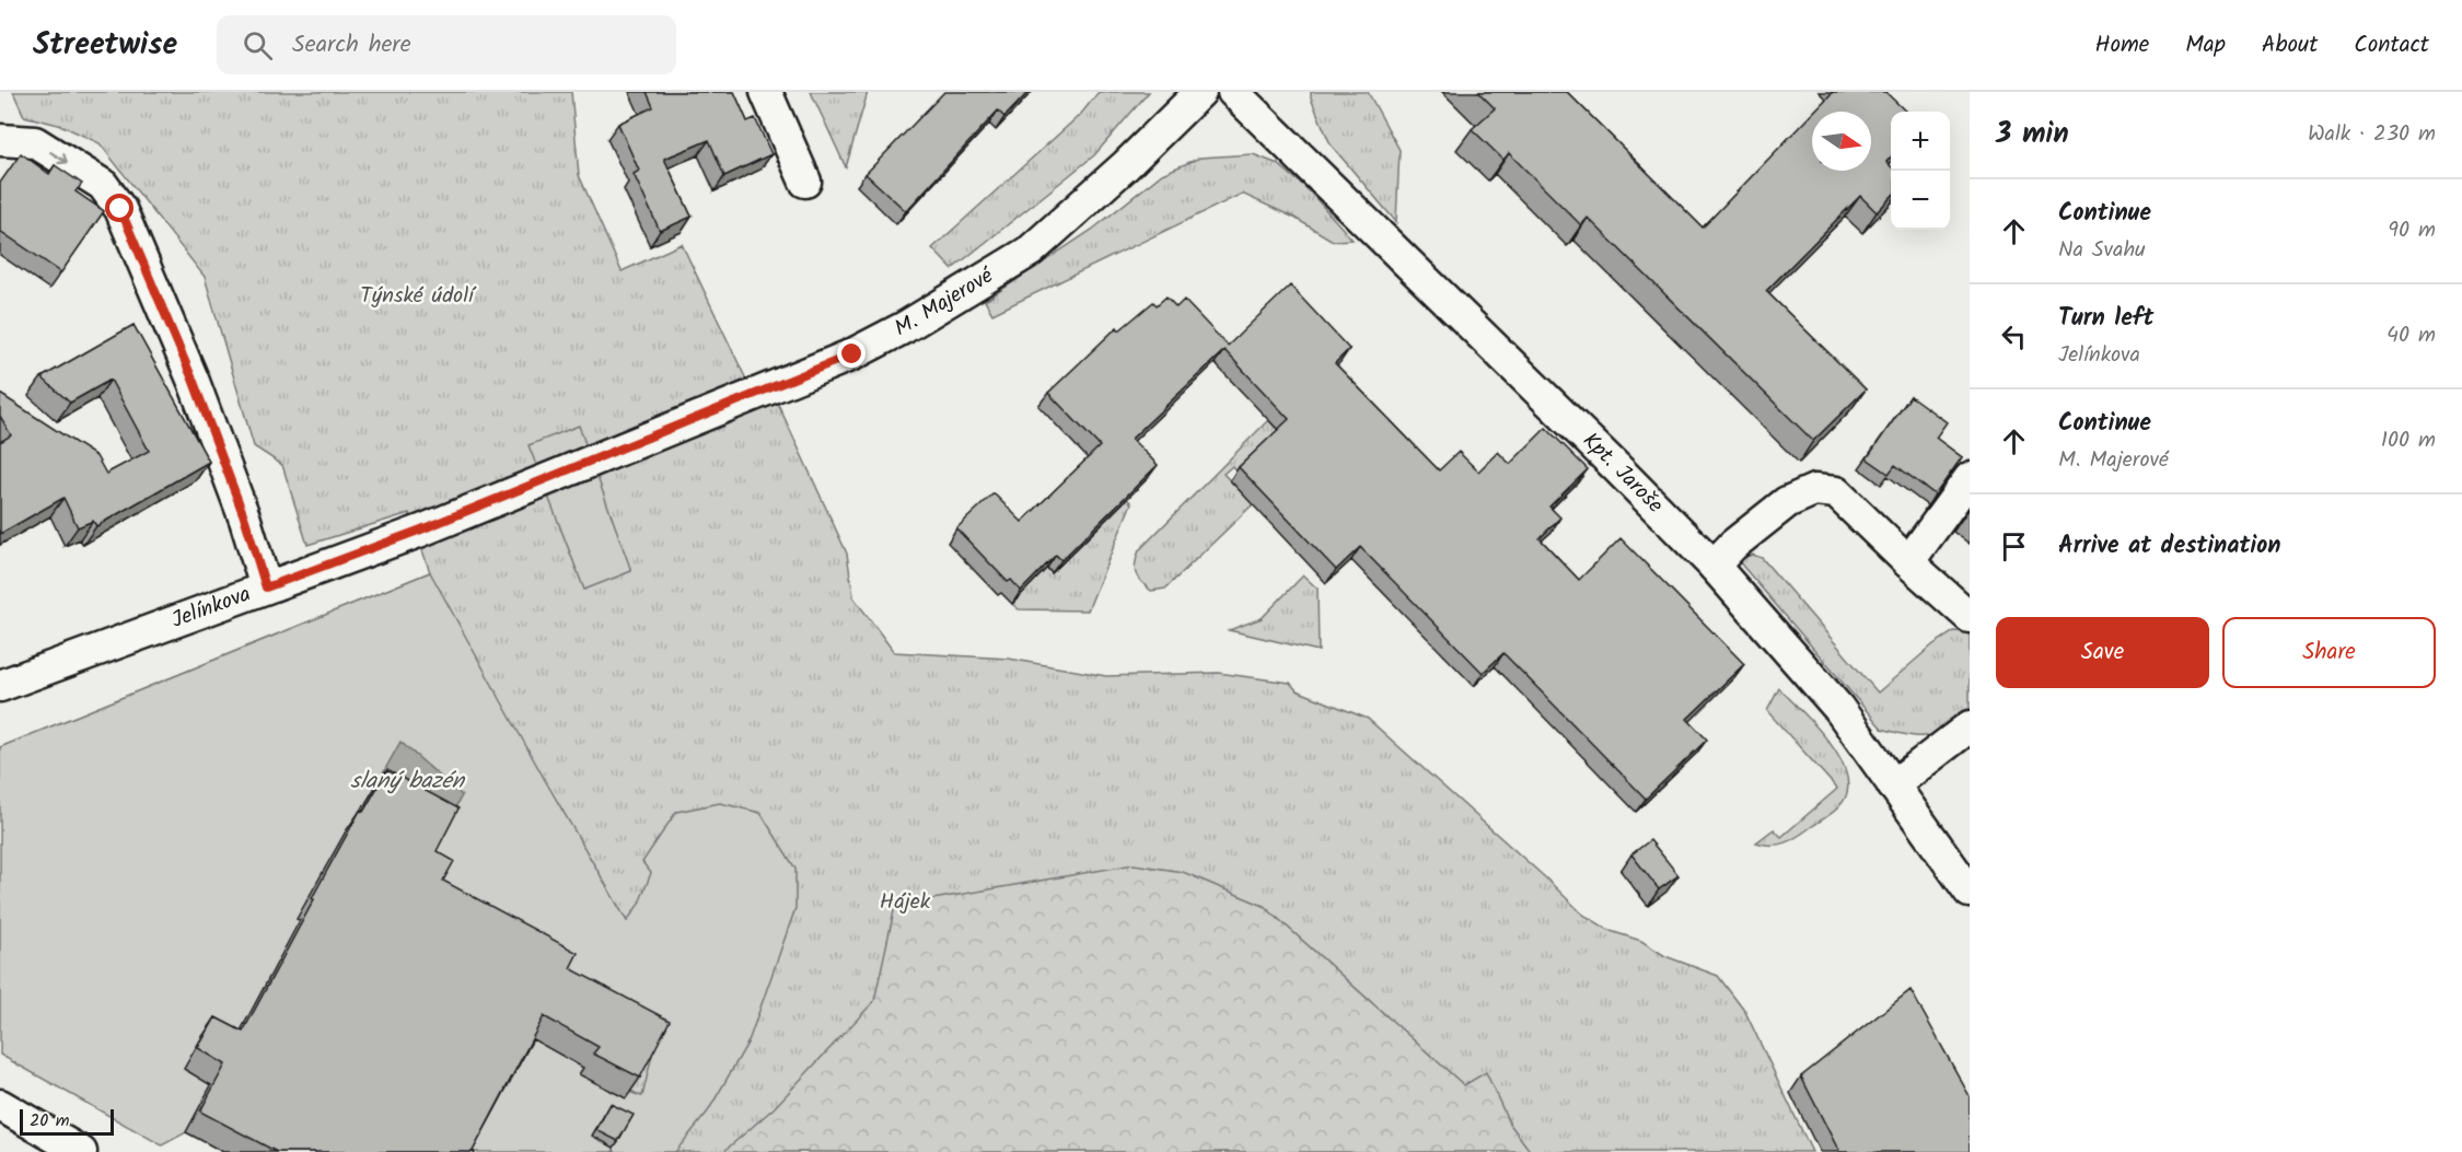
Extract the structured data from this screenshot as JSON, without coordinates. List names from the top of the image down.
{
  "streets": {
    "street": ["M. Majerové", "Kpt. Jaroše", "Jelínkova"]
  },
  "crossings": [
    ["M. Majerové", "Jelínkova"]
  ],
  "water": ["slaný bazén"],
  "parks": ["Týnské údolí", "Hájek"],
  "scale_bar": "20 m",
  "north": "right",
  "page": {
    "header": "Streetwise",
    "search": "Search here",
    "nav": [
      "Home",
      "Map",
      "About",
      "Contact"
    ],
    "heading": ["3 min", "Walk · 230 m"],
    "map_buttons": ["+", "−"],
    "list": [
      ["Continue", "Na Svahu", "90 m"],
      ["Turn left", "Jelínkova", "40 m"],
      ["Continue", "M. Majerové", "100 m"],
      "Arrive at destination"
    ],
    "buttons": ["Save", "Share"],
    "scale": "20 m"
  }
}
